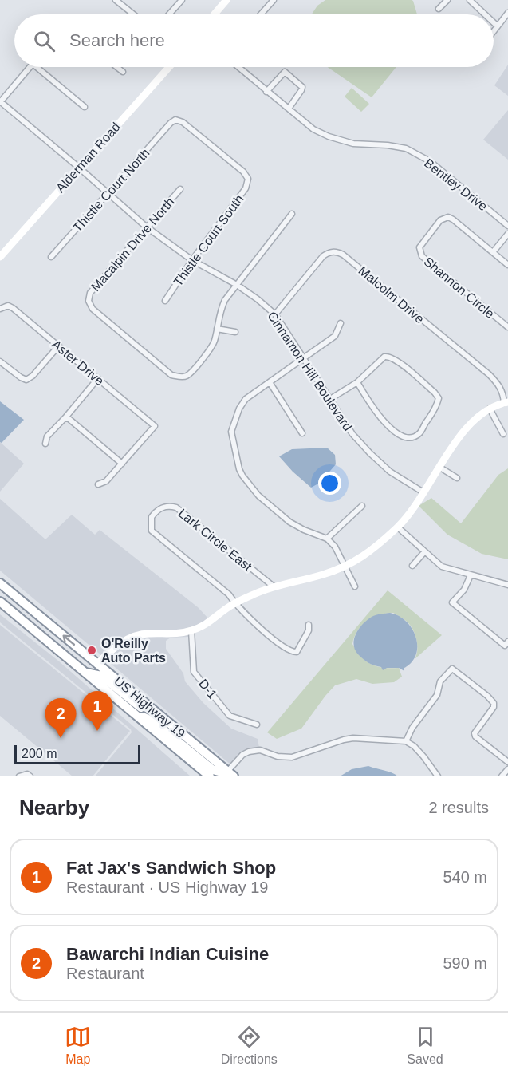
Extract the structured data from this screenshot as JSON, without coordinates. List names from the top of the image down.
{
  "streets": {
    "highway": ["US Highway 19"],
    "street": [
      "Alderman Road",
      "Bentley Drive",
      "Thistle Court North",
      "Thistle Court South",
      "Macalpin Drive North",
      "Shannon Circle",
      "Malcolm Drive",
      "Aster Drive",
      "Cinnamon Hill Boulevard",
      "Lark Circle East",
      "D-1"
    ]
  },
  "crossings": [
    ["Alderman Road", "Cinnamon Hill Boulevard"],
    ["Thistle Court North", "Thistle Court South"],
    ["Thistle Court North", "Cinnamon Hill Boulevard"],
    ["Thistle Court South", "Cinnamon Hill Boulevard"],
    ["Macalpin Drive North", "Cinnamon Hill Boulevard"],
    ["Malcolm Drive", "Cinnamon Hill Boulevard"]
  ],
  "places": ["O'Reilly Auto Parts"],
  "scale_bar": "200 m",
  "page": {
    "search": "Search here",
    "pins": ["1", "2"],
    "scale": "200 m",
    "heading": ["Nearby", "2 results"],
    "list": [
      {
        "mark": "1",
        "name": "Fat Jax's Sandwich Shop",
        "note": "Restaurant · US Highway 19",
        "value": "540 m"
      },
      {
        "mark": "2",
        "name": "Bawarchi Indian Cuisine",
        "note": "Restaurant",
        "value": "590 m"
      }
    ],
    "nav": ["Map", "Directions", "Saved"]
  }
}
